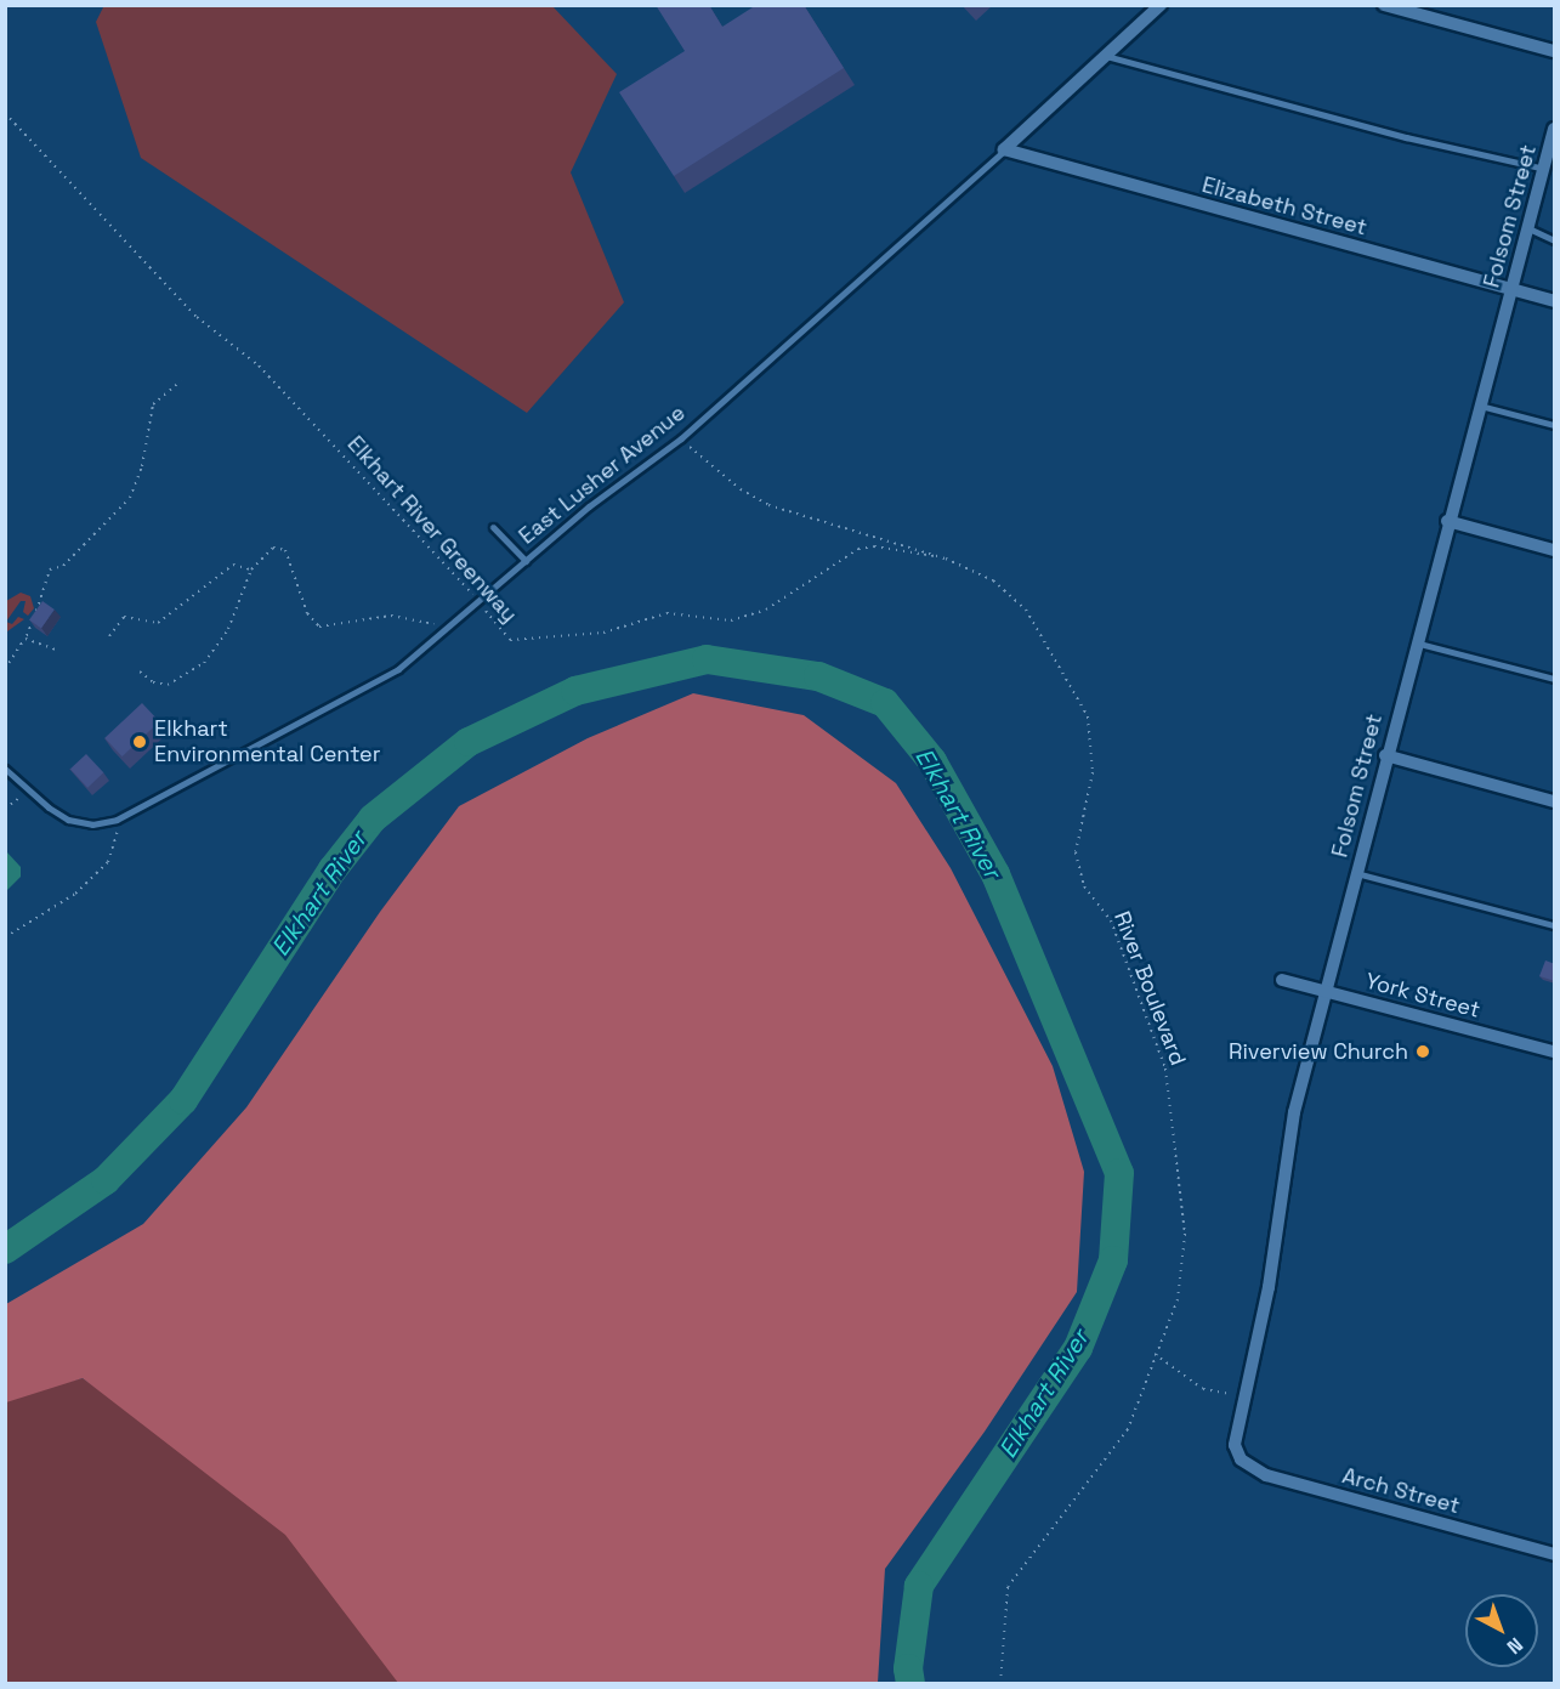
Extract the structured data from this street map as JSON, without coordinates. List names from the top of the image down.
{
  "streets": {
    "street": [
      "Elizabeth Street",
      "Folsom Street",
      "East Lusher Avenue",
      "York Street",
      "Arch Street"
    ],
    "path": ["Elkhart River Greenway", "River Boulevard"]
  },
  "crossings": [
    ["Elizabeth Street", "Folsom Street"],
    ["Elizabeth Street", "East Lusher Avenue"],
    ["Folsom Street", "York Street"],
    ["Folsom Street", "Arch Street"],
    ["East Lusher Avenue", "Elkhart River Greenway"],
    ["East Lusher Avenue", "River Boulevard"],
    ["Elkhart River Greenway", "River Boulevard"]
  ],
  "water": ["Elkhart River"],
  "places": ["Elkhart Environmental Center", "Riverview Church"],
  "north": "bottom right"
}
